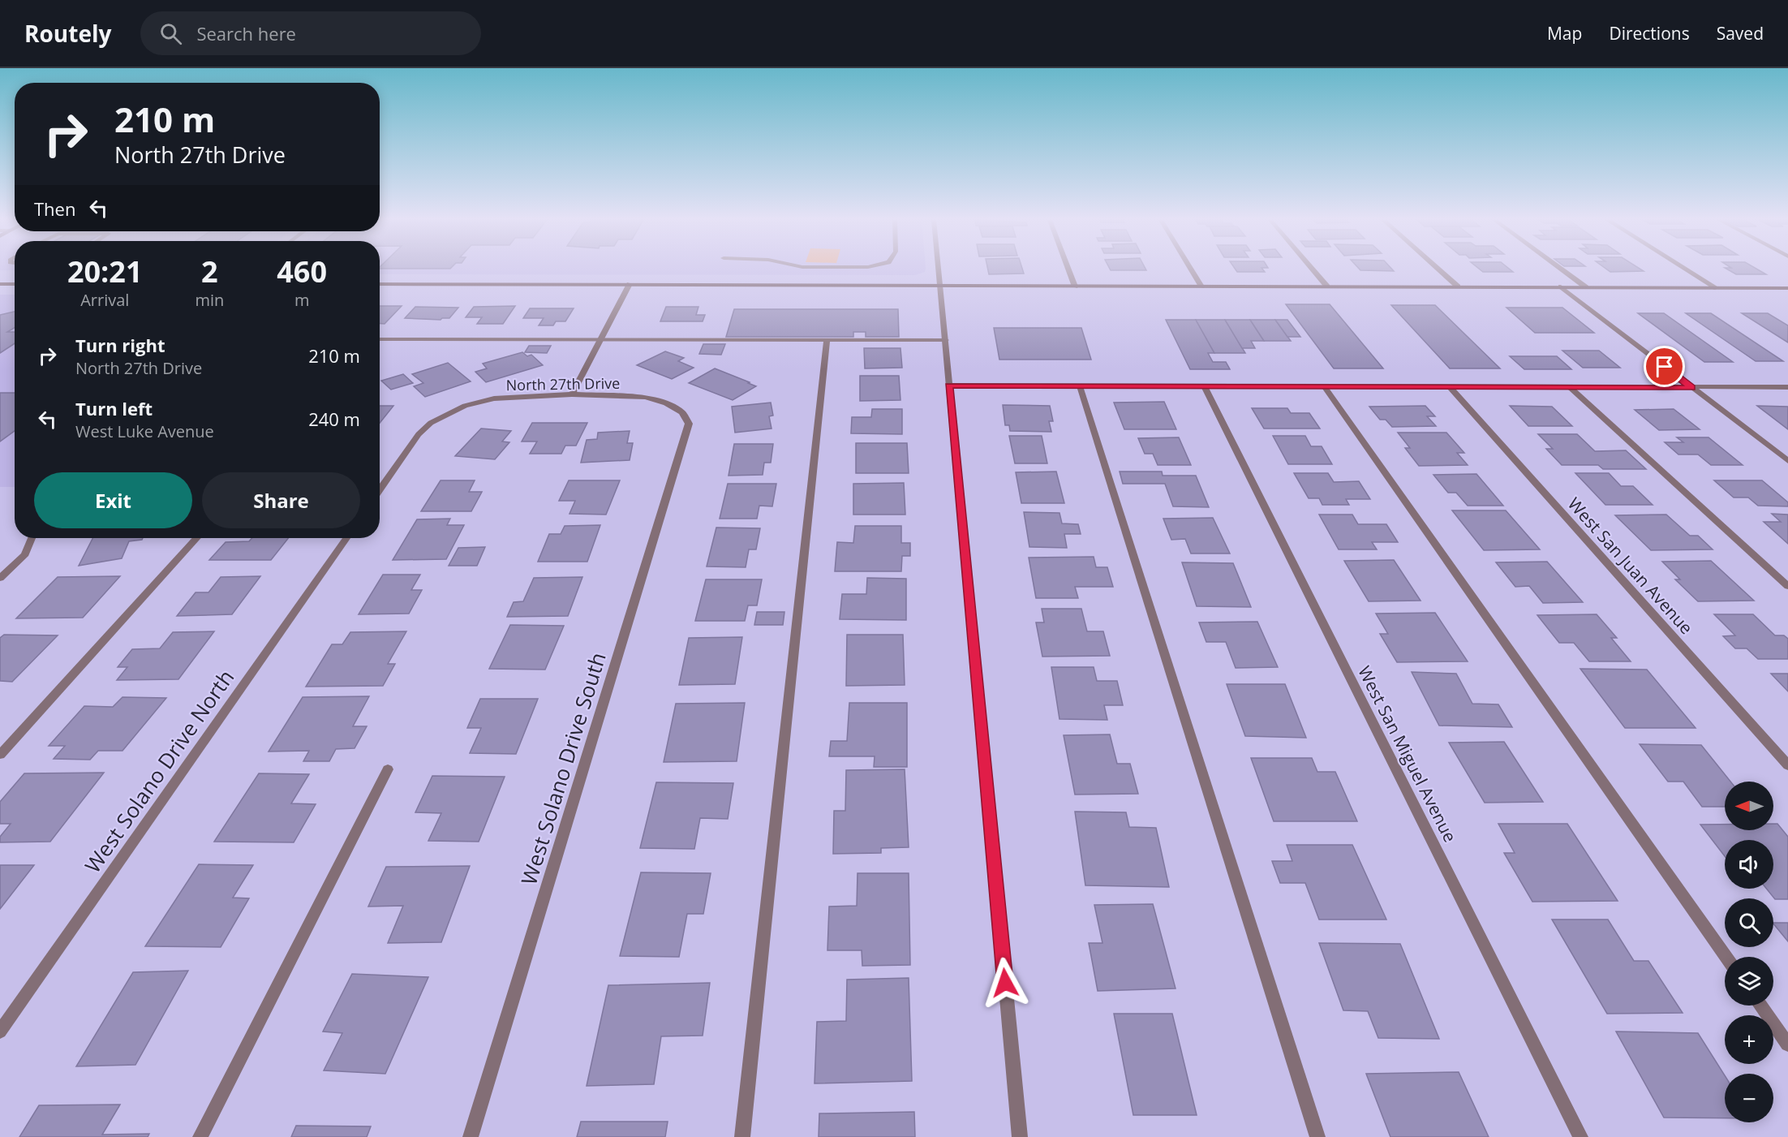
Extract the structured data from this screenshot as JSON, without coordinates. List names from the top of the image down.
{
  "streets": {
    "street": [
      "North 27th Drive",
      "West San Juan Avenue",
      "West San Miguel Avenue",
      "West Solano Drive South",
      "West Solano Drive North"
    ]
  },
  "crossings": [
    ["North 27th Drive", "West Solano Drive South"]
  ],
  "north": "left",
  "page": {
    "header": "Routely",
    "search": "Search here",
    "nav": ["Map", "Directions", "Saved"],
    "turn": ["210 m", "North 27th Drive"],
    "then": "Then",
    "eta": [
      "20:21",
      "Arrival",
      "2",
      "min",
      "460",
      "m"
    ],
    "list": [
      {
        "name": "Turn right",
        "note": "North 27th Drive",
        "value": "210 m"
      },
      {
        "name": "Turn left",
        "note": "West Luke Avenue",
        "value": "240 m"
      }
    ],
    "buttons": ["Exit", "Share"],
    "map_buttons": ["+", "−"]
  }
}
